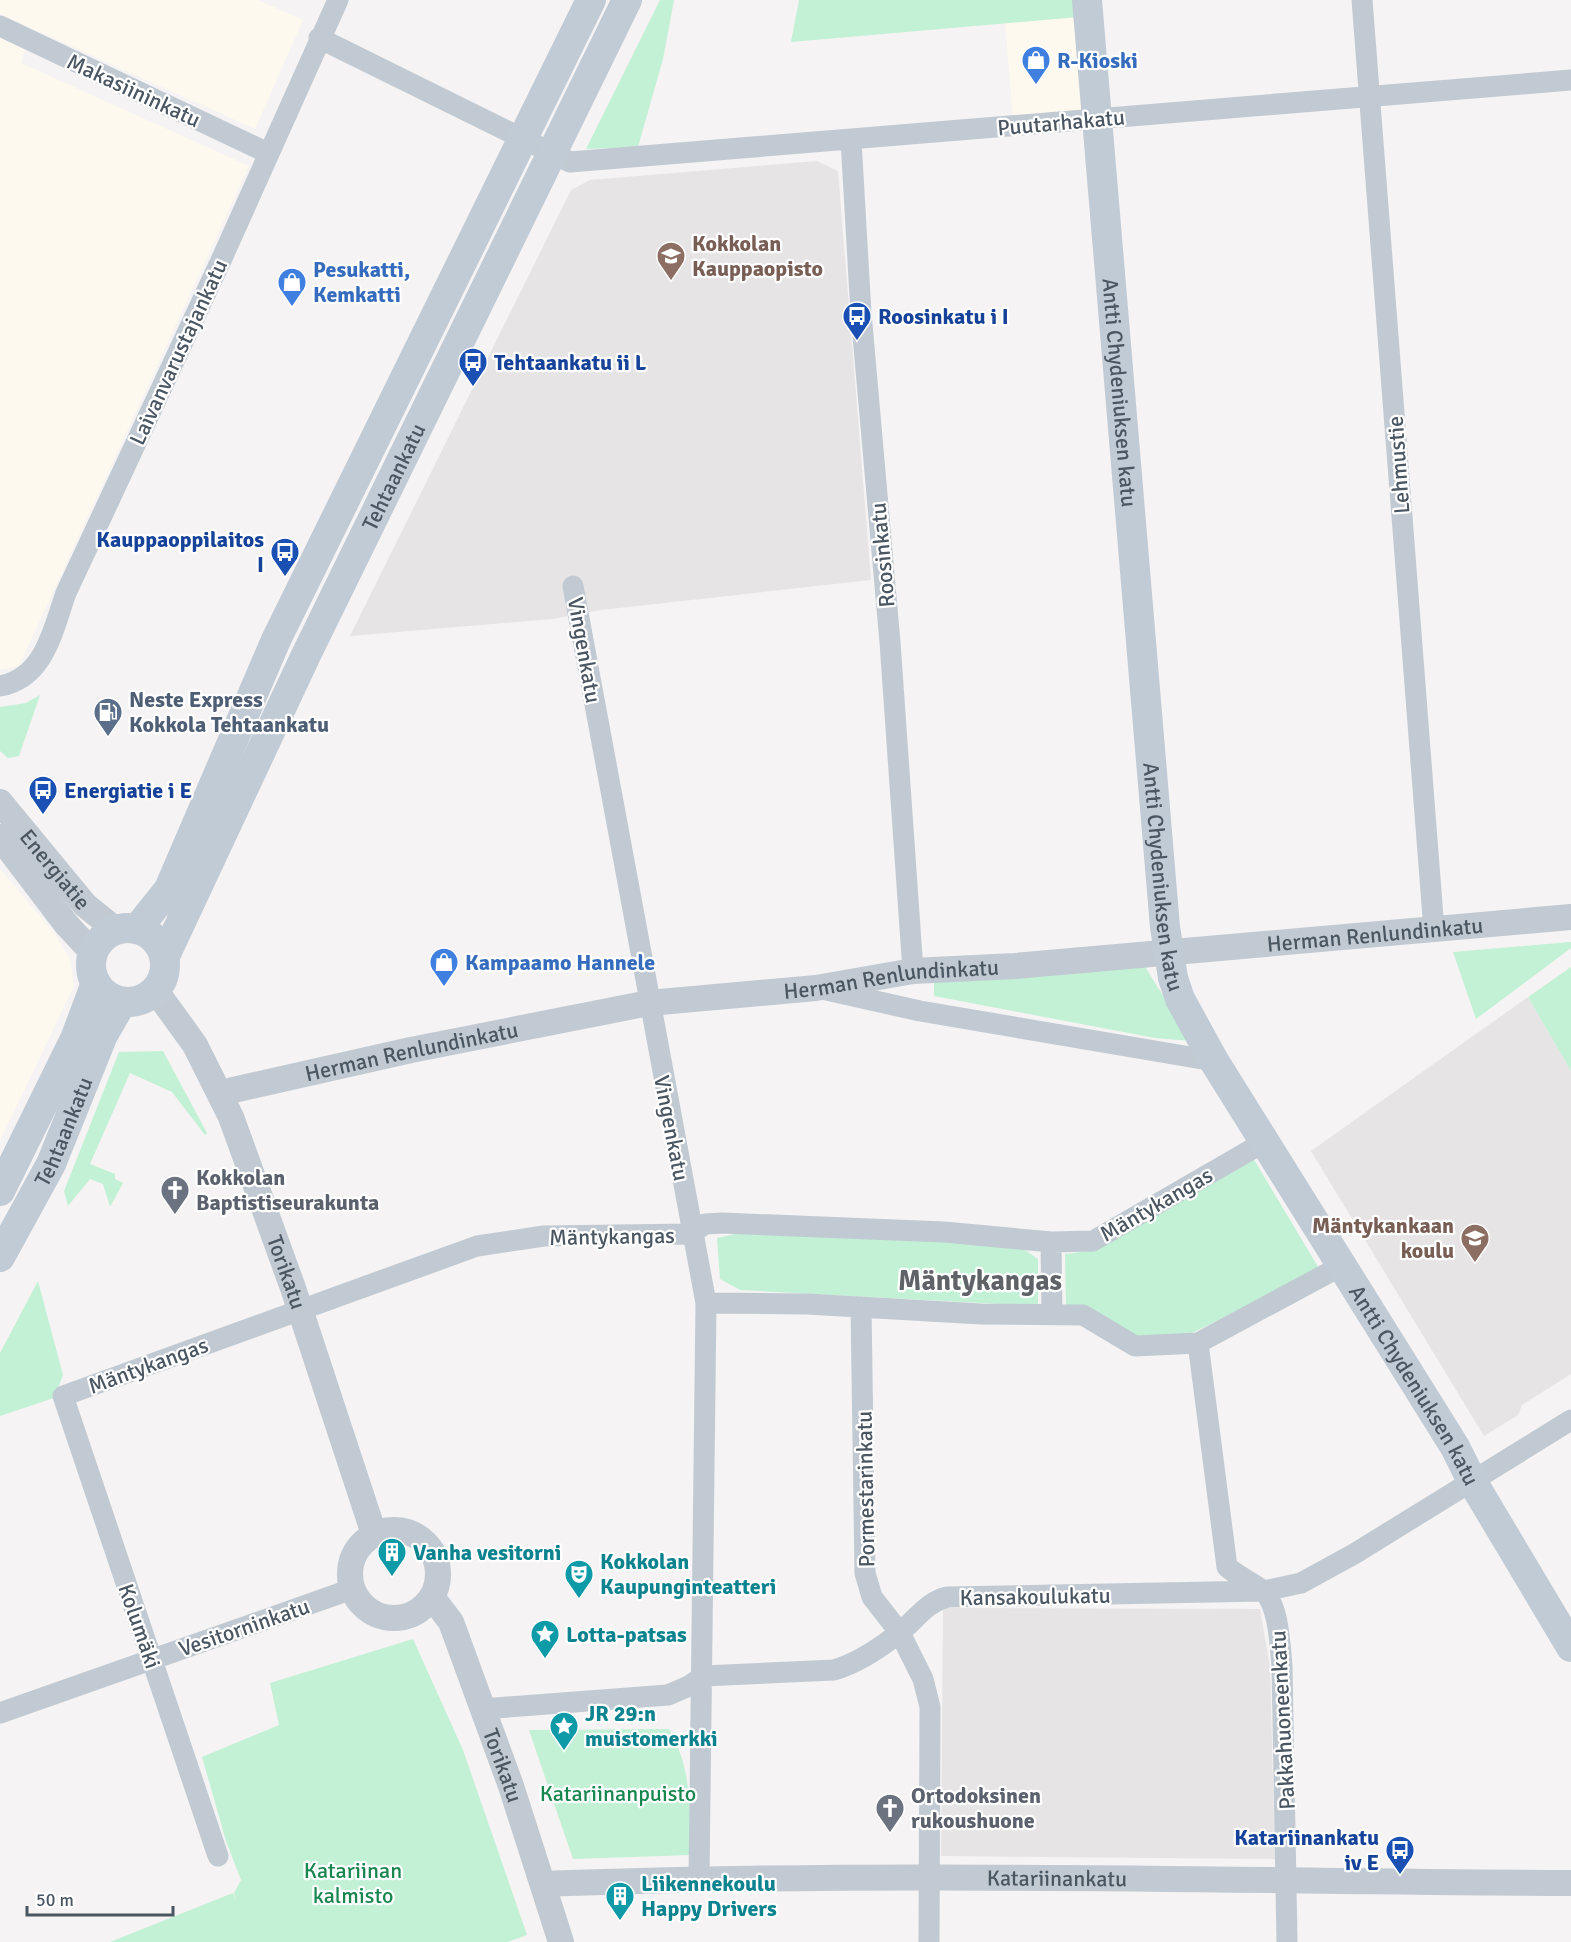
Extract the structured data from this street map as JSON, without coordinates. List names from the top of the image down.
{
  "streets": {
    "main road": ["Antti Chydeniuksen katu", "Tehtaankatu"],
    "street": [
      "Makasiininkatu",
      "Puutarhakatu",
      "Laivanvarustajankatu",
      "Lehmustie",
      "Roosinkatu",
      "Vingenkatu",
      "Energiatie",
      "Herman Renlundinkatu",
      "Mäntykangas",
      "Torikatu",
      "Pormestarinkatu",
      "Kansakoulukatu",
      "Kolumäki",
      "Vesitorninkatu",
      "Pakkahuoneenkatu",
      "Katariinankatu"
    ]
  },
  "crossings": [
    ["Makasiininkatu", "Laivanvarustajankatu"],
    ["Puutarhakatu", "Laivanvarustajankatu"],
    ["Puutarhakatu", "Antti Chydeniuksen katu"],
    ["Puutarhakatu", "Lehmustie"],
    ["Puutarhakatu", "Tehtaankatu"],
    ["Puutarhakatu", "Roosinkatu"],
    ["Antti Chydeniuksen katu", "Herman Renlundinkatu"],
    ["Antti Chydeniuksen katu", "Mäntykangas"],
    ["Antti Chydeniuksen katu", "Kansakoulukatu"],
    ["Lehmustie", "Herman Renlundinkatu"],
    ["Tehtaankatu", "Energiatie"],
    ["Tehtaankatu", "Torikatu"],
    ["Roosinkatu", "Herman Renlundinkatu"],
    ["Vingenkatu", "Herman Renlundinkatu"],
    ["Vingenkatu", "Mäntykangas"],
    ["Vingenkatu", "Kansakoulukatu"],
    ["Vingenkatu", "Katariinankatu"],
    ["Energiatie", "Torikatu"],
    ["Herman Renlundinkatu", "Torikatu"],
    ["Mäntykangas", "Torikatu"],
    ["Mäntykangas", "Kolumäki"],
    ["Torikatu", "Kansakoulukatu"],
    ["Torikatu", "Vesitorninkatu"],
    ["Torikatu", "Katariinankatu"],
    ["Pormestarinkatu", "Kansakoulukatu"],
    ["Pormestarinkatu", "Katariinankatu"],
    ["Kansakoulukatu", "Pakkahuoneenkatu"],
    ["Kolumäki", "Vesitorninkatu"],
    ["Pakkahuoneenkatu", "Katariinankatu"]
  ],
  "districts": ["Mäntykangas"],
  "parks": ["Katariinanpuisto", "Katariinan kalmisto"],
  "places": {
    "shop": ["R-Kioski", "Pesukatti, Kemkatti", "Kampaamo Hannele"],
    "school or university": ["Kokkolan Kauppaopisto", "Mäntykankaan koulu"],
    "bus stop": [
      "Roosinkatu i I",
      "Tehtaankatu ii L",
      "Kauppaoppilaitos I",
      "Energiatie i E",
      "Katariinankatu iv E"
    ],
    "fuel station": ["Neste Express Kokkola Tehtaankatu"],
    "church": ["Kokkolan Baptistiseurakunta", "Ortodoksinen rukoushuone"],
    "building": ["Vanha vesitorni", "Liikennekoulu Happy Drivers"],
    "theatre": ["Kokkolan Kaupunginteatteri"],
    "place": ["Lotta-patsas", "JR 29:n muistomerkki"]
  },
  "scale_bar": "50 m"
}
